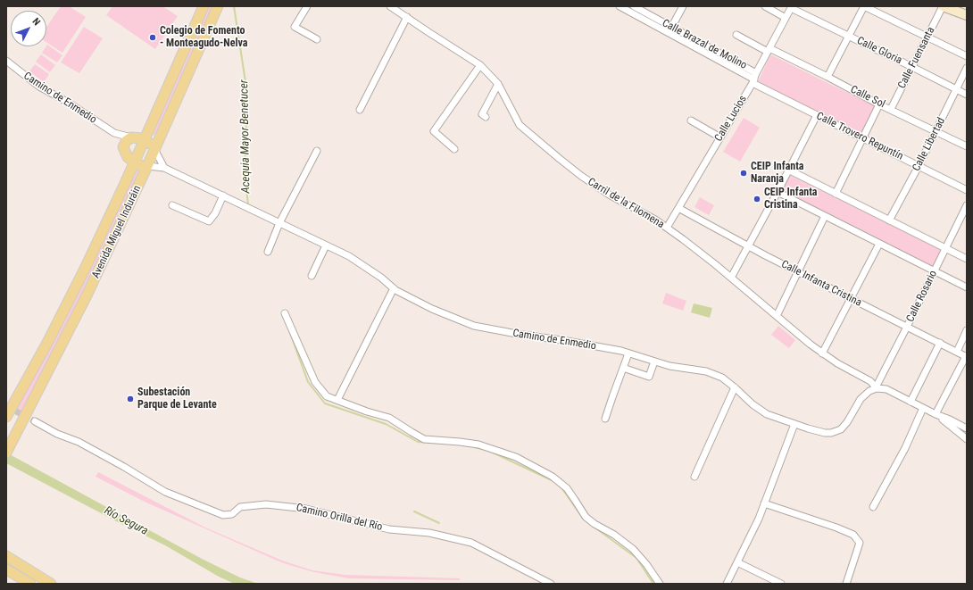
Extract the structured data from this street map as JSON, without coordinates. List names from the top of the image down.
{
  "streets": {
    "main road": ["Avenida Miguel Induráin"],
    "street": [
      "Calle Brazal de Molino",
      "Calle Gloria",
      "Calle Fuensanta",
      "Calle Sol",
      "Camino de Enmedio",
      "Calle Lucios",
      "Calle Trovero Repuntín",
      "Calle Libertad",
      "Carril de la Filomena",
      "Calle Infanta Cristina",
      "Calle Rosario",
      "Camino Orilla del Río"
    ]
  },
  "crossings": [
    ["Calle Brazal de Molino", "Calle Trovero Repuntín"],
    ["Calle Gloria", "Calle Fuensanta"],
    ["Calle Gloria", "Calle Lucios"],
    ["Calle Gloria", "Calle Libertad"],
    ["Calle Fuensanta", "Calle Sol"],
    ["Calle Sol", "Calle Lucios"],
    ["Calle Sol", "Calle Libertad"],
    ["Camino de Enmedio", "Carril de la Filomena"],
    ["Camino de Enmedio", "Avenida Miguel Induráin"],
    ["Camino de Enmedio", "Calle Rosario"],
    ["Calle Lucios", "Calle Trovero Repuntín"],
    ["Calle Lucios", "Carril de la Filomena"],
    ["Calle Lucios", "Calle Infanta Cristina"],
    ["Calle Trovero Repuntín", "Calle Libertad"],
    ["Carril de la Filomena", "Calle Rosario"],
    ["Calle Infanta Cristina", "Calle Rosario"]
  ],
  "water": ["Acequia Mayor Benetucer", "Río Segura"],
  "places": [
    "Colegio de Fomento - Monteagudo-Nelva",
    "CEIP Infanta Naranja",
    "CEIP Infanta Cristina",
    "Subestación Parque de Levante"
  ],
  "north": "top right"
}
